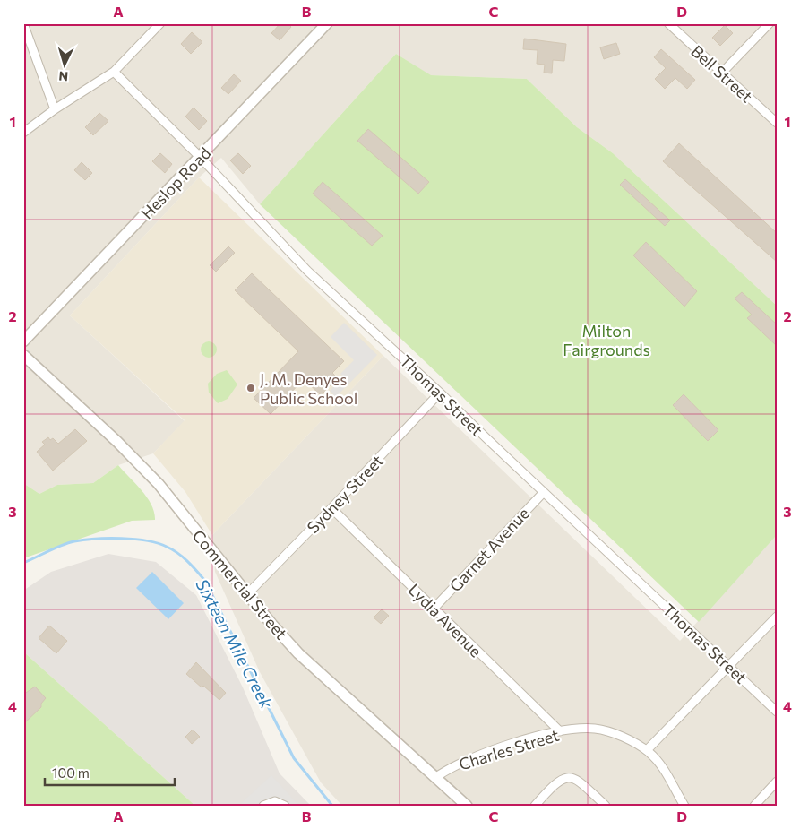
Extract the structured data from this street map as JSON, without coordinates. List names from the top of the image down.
{
  "streets": {
    "street": [
      "Bell Street",
      "Heslop Road",
      "Thomas Street",
      "Sydney Street",
      "Garnet Avenue",
      "Commercial Street",
      "Lydia Avenue",
      "Charles Street"
    ]
  },
  "crossings": [
    ["Heslop Road", "Thomas Street"],
    ["Thomas Street", "Sydney Street"],
    ["Thomas Street", "Garnet Avenue"],
    ["Sydney Street", "Commercial Street"],
    ["Sydney Street", "Lydia Avenue"],
    ["Garnet Avenue", "Lydia Avenue"],
    ["Commercial Street", "Charles Street"],
    ["Lydia Avenue", "Charles Street"]
  ],
  "water": ["Sixteen Mile Creek"],
  "parks": ["Milton Fairgrounds"],
  "places": ["J. M. Denyes Public School"],
  "scale_bar": "100 m",
  "north": "bottom",
  "grid": {
    "columns": [
      "A",
      "B",
      "C",
      "D"
    ],
    "rows": [
      "1",
      "2",
      "3",
      "4"
    ]
  }
}
